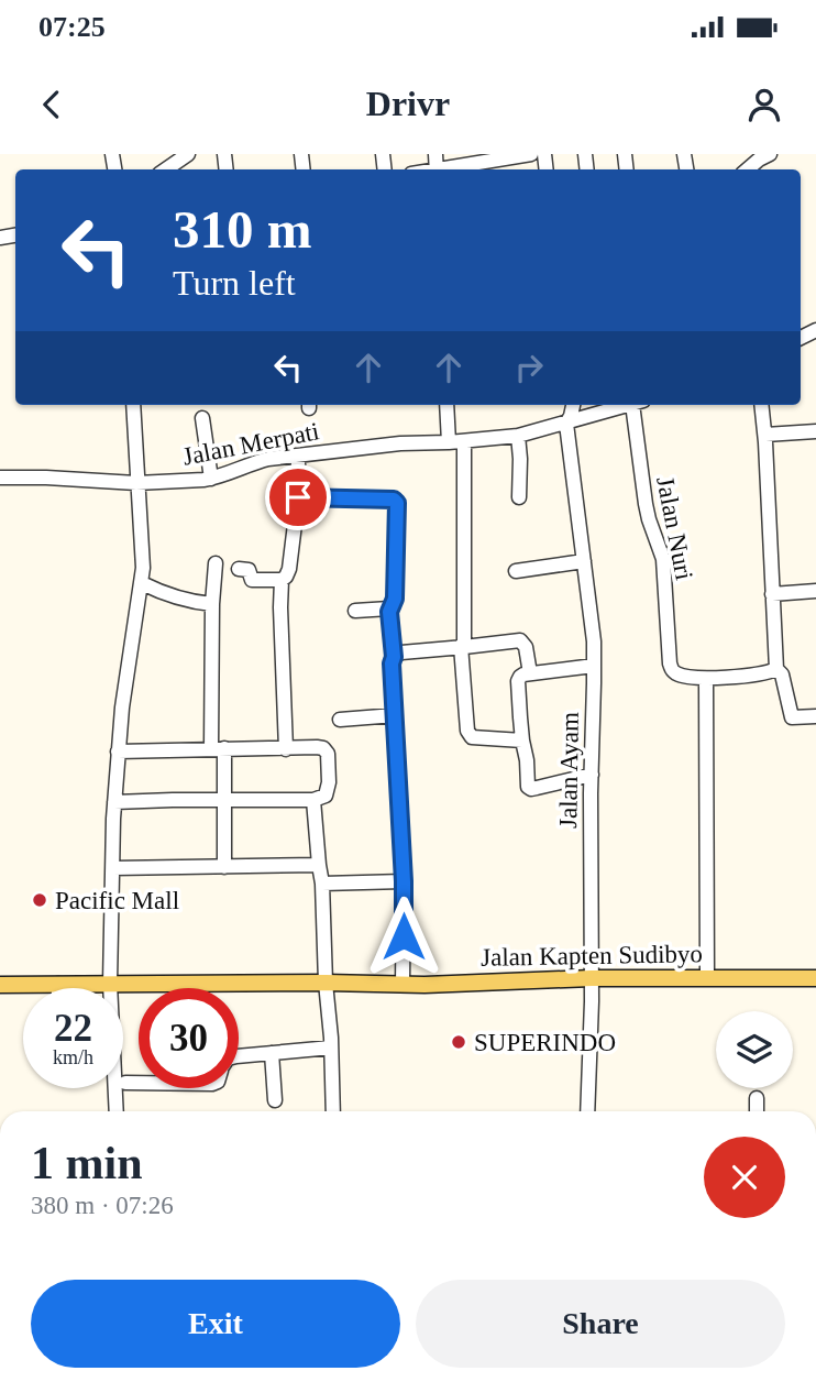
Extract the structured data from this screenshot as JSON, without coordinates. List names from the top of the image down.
{
  "streets": {
    "main road": ["Jalan Kapten Sudibyo"],
    "street": ["Jalan Merpati", "Jalan Nuri", "Jalan Ayam"]
  },
  "crossings": [
    ["Jalan Merpati", "Jalan Ayam"],
    ["Jalan Ayam", "Jalan Kapten Sudibyo"]
  ],
  "places": ["Pacific Mall", "SUPERINDO"],
  "page": {
    "status": "07:25",
    "header": "Drivr",
    "turn": ["310 m", "Turn left"],
    "speed": "22 km/h",
    "limit": "30",
    "heading": ["1 min", "380 m · 07:26"],
    "buttons": ["Exit", "Share"]
  }
}
